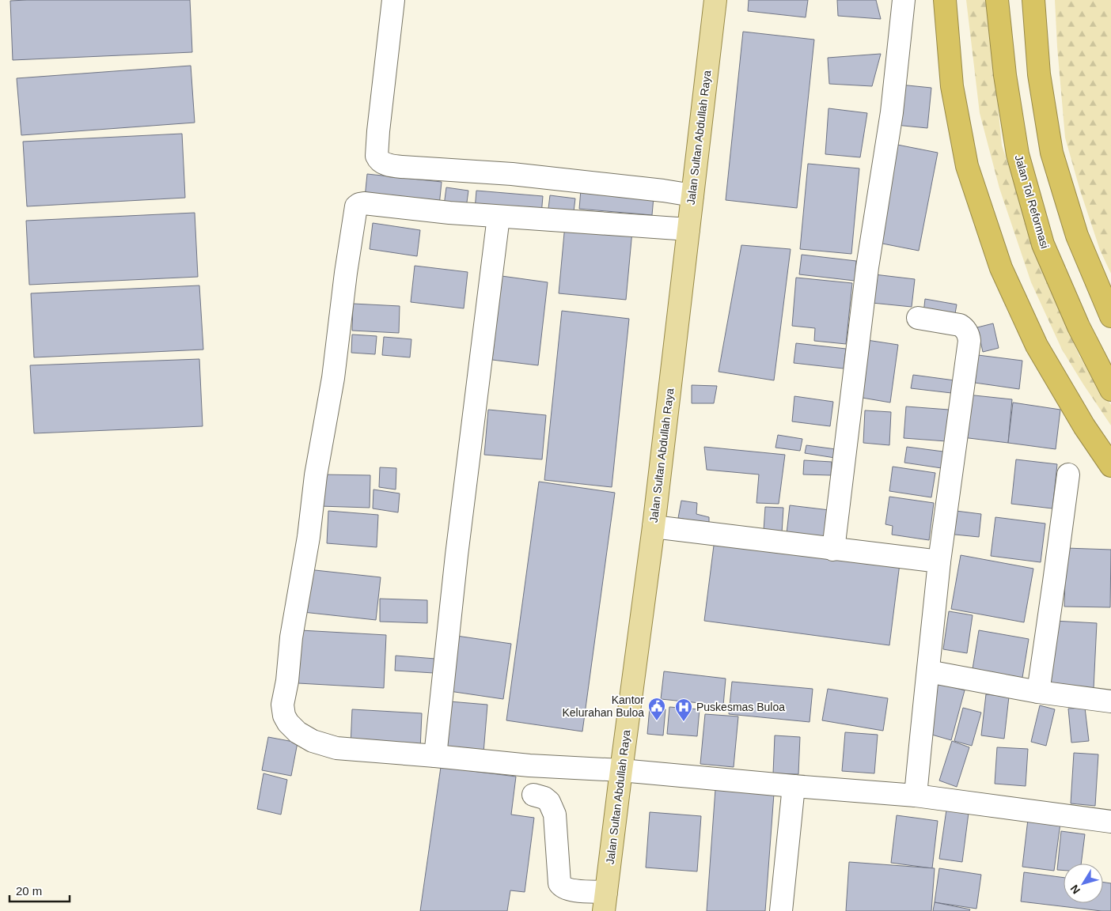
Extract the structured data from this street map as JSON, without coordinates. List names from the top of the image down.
{
  "streets": {
    "highway": ["Jalan Tol Reformasi"],
    "main road": ["Jalan Sultan Abdullah Raya"]
  },
  "places": {
    "public building": ["Kantor Kelurahan Buloa"],
    "hospital": ["Puskesmas Buloa"]
  },
  "scale_bar": "20 m",
  "north": "bottom left"
}
